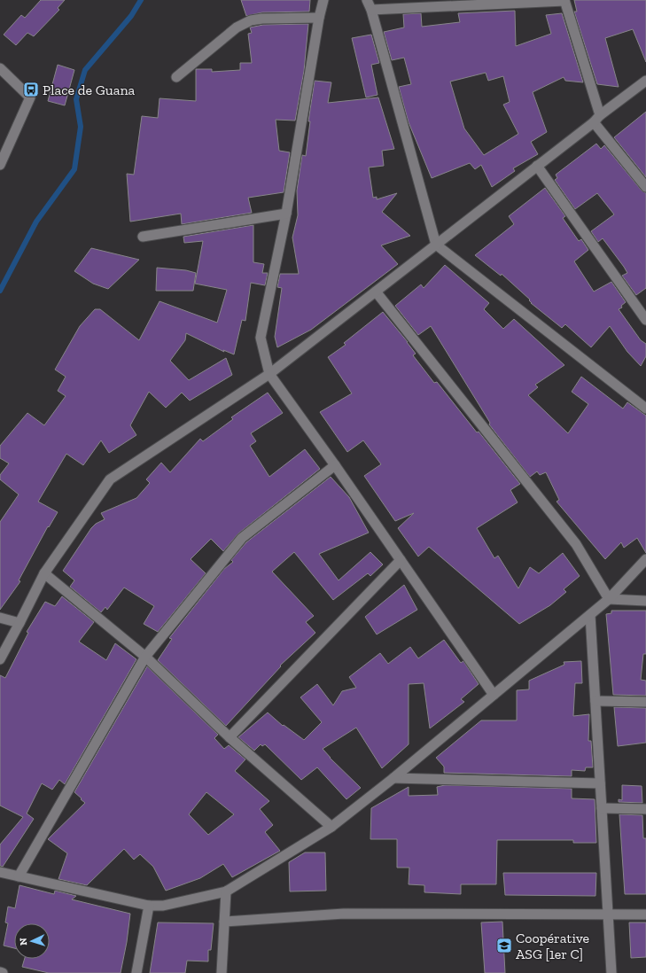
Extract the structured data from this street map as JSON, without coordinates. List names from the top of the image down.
{
  "places": {
    "bus stop": ["Place de Guana"],
    "school or university": ["Coopérative ASG [1er C]"]
  },
  "north": "left"
}
